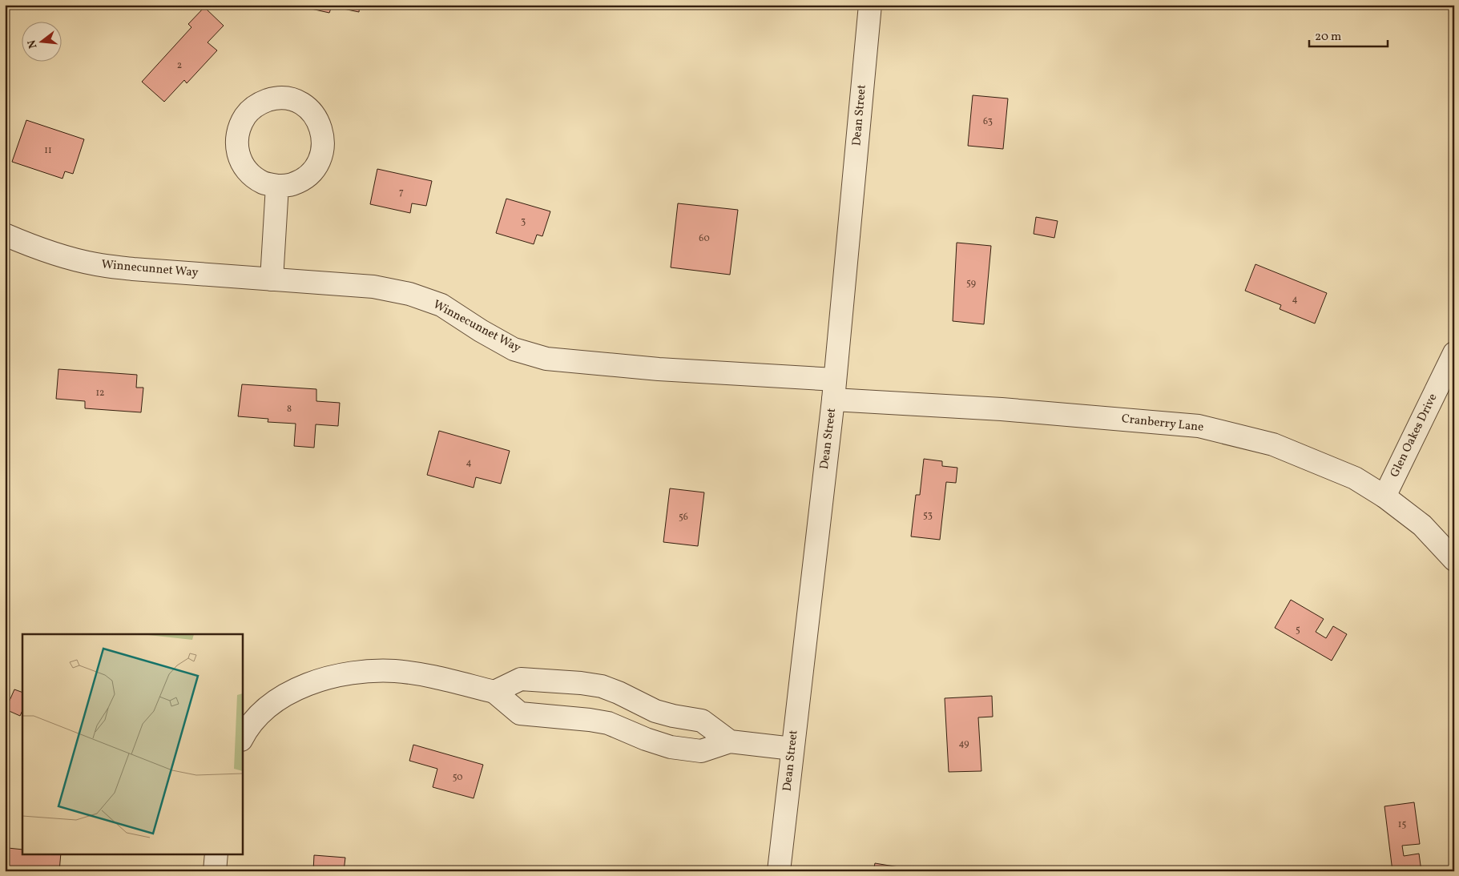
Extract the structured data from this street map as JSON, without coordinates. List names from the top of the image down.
{
  "streets": {
    "street": [
      "Dean Street",
      "Winnecunnet Way",
      "Cranberry Lane",
      "Glen Oakes Drive"
    ]
  },
  "crossings": [
    ["Dean Street", "Winnecunnet Way"],
    ["Dean Street", "Cranberry Lane"],
    ["Winnecunnet Way", "Cranberry Lane"],
    ["Cranberry Lane", "Glen Oakes Drive"]
  ],
  "house_numbers": [
    "2",
    "63",
    "11",
    "7",
    "3",
    "60",
    "59",
    "4",
    "12",
    "8",
    "4",
    "53",
    "56",
    "5",
    "49",
    "50",
    "15"
  ],
  "scale_bar": "20 m",
  "north": "left"
}
